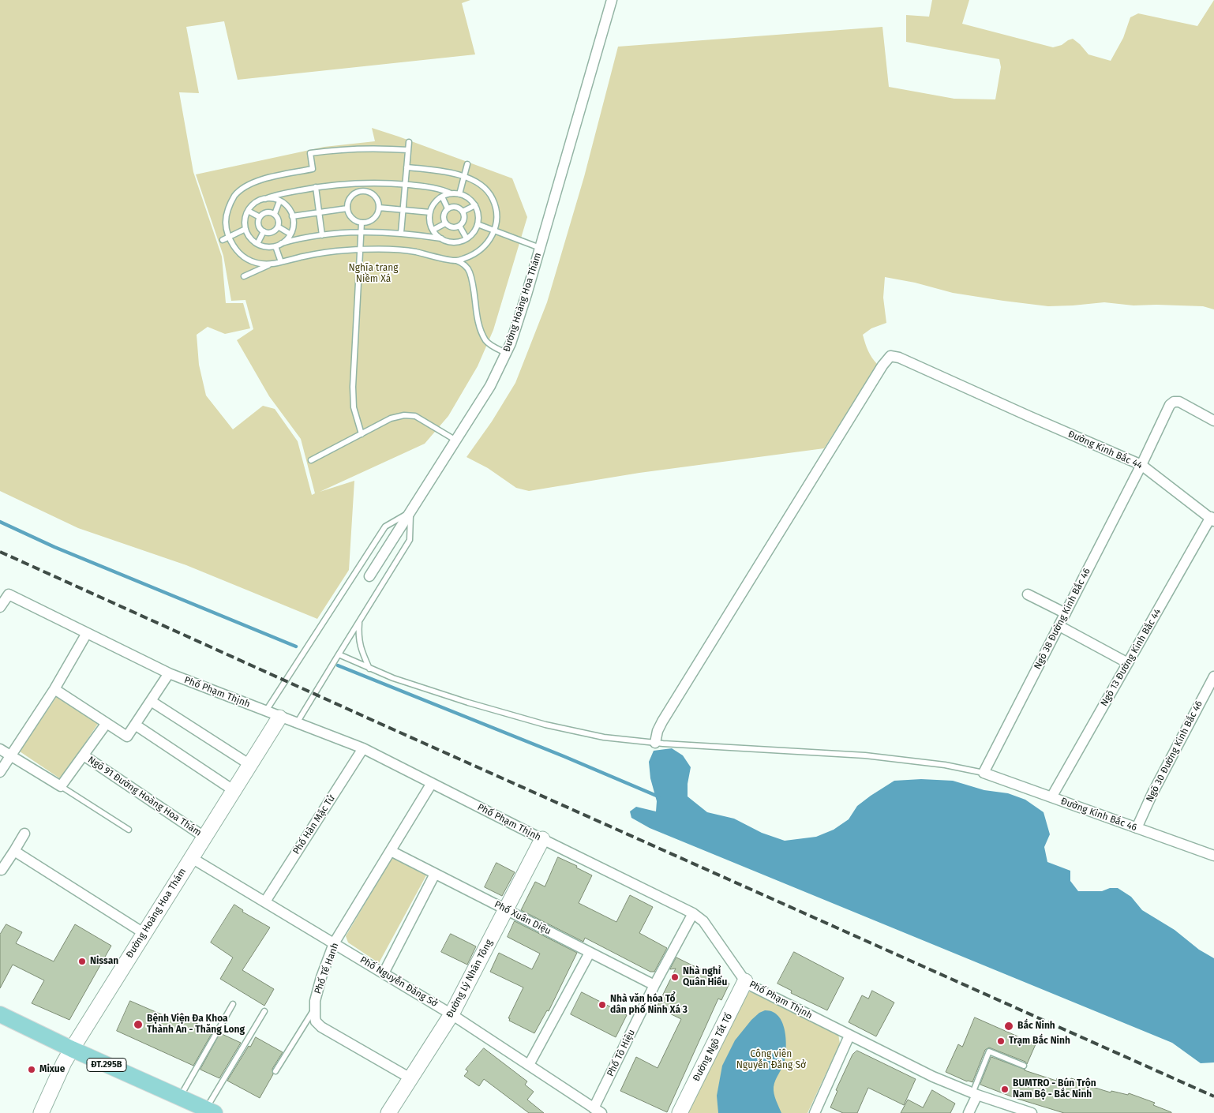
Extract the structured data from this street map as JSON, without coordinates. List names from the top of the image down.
{
  "streets": {
    "main road": ["ĐT.295B"],
    "street": [
      "Đường Hoàng Hoa Thám",
      "Đường Kinh Bắc 44",
      "Ngõ 38 Đường Kinh Bắc 46",
      "Ngõ 13 Đường Kinh Bắc 44",
      "Phố Phạm Thịnh",
      "Ngõ 30 Đường Kinh Bắc 46",
      "Ngõ 91 Đường Hoàng Hoa Thám",
      "Đường Kinh Bắc 46",
      "Phố Hàn Mặc Tử",
      "Phố Xuân Diệu",
      "Phố Tế Hanh",
      "Đường Lý Nhân Tông",
      "Phố Nguyễn Đăng Sở",
      "Đường Ngô Tất Tố",
      "Phố Tô Hiệu"
    ]
  },
  "crossings": [
    ["Đường Hoàng Hoa Thám", "Phố Phạm Thịnh"],
    ["Đường Hoàng Hoa Thám", "Ngõ 91 Đường Hoàng Hoa Thám"],
    ["Đường Hoàng Hoa Thám", "Phố Nguyễn Đăng Sở"],
    ["Đường Hoàng Hoa Thám", "ĐT.295B"],
    ["Đường Kinh Bắc 44", "Ngõ 38 Đường Kinh Bắc 46"],
    ["Đường Kinh Bắc 44", "Ngõ 13 Đường Kinh Bắc 44"],
    ["Ngõ 38 Đường Kinh Bắc 46", "Đường Kinh Bắc 46"],
    ["Ngõ 13 Đường Kinh Bắc 44", "Đường Kinh Bắc 46"],
    ["Phố Phạm Thịnh", "Phố Hàn Mặc Tử"],
    ["Phố Phạm Thịnh", "Phố Tế Hanh"],
    ["Phố Phạm Thịnh", "Đường Lý Nhân Tông"],
    ["Phố Phạm Thịnh", "Đường Ngô Tất Tố"],
    ["Phố Phạm Thịnh", "Phố Tô Hiệu"],
    ["Ngõ 30 Đường Kinh Bắc 46", "Đường Kinh Bắc 46"],
    ["Phố Hàn Mặc Tử", "Phố Nguyễn Đăng Sở"],
    ["Phố Xuân Diệu", "Phố Tế Hanh"],
    ["Phố Xuân Diệu", "Đường Lý Nhân Tông"],
    ["Phố Xuân Diệu", "Phố Tô Hiệu"],
    ["Phố Tế Hanh", "Đường Lý Nhân Tông"],
    ["Phố Tế Hanh", "Phố Nguyễn Đăng Sở"],
    ["Đường Lý Nhân Tông", "Phố Nguyễn Đăng Sở"],
    ["Phố Nguyễn Đăng Sở", "Phố Tô Hiệu"]
  ],
  "parks": ["Nghĩa trang Niềm Xá", "Công viên Nguyễn Đăng Sở"],
  "places": [
    "Nissan",
    "Nhà nghỉ Quân Hiếu",
    "Nhà văn hóa Tổ dân phố Ninh Xá 3",
    "Bệnh Viện Đa Khoa Thành An - Thăng Long",
    "Bắc Ninh",
    "Trạm Bắc Ninh",
    "Mixue",
    "BUMTRO - Bún Trộn Nam Bộ - Bắc Ninh"
  ]
}
